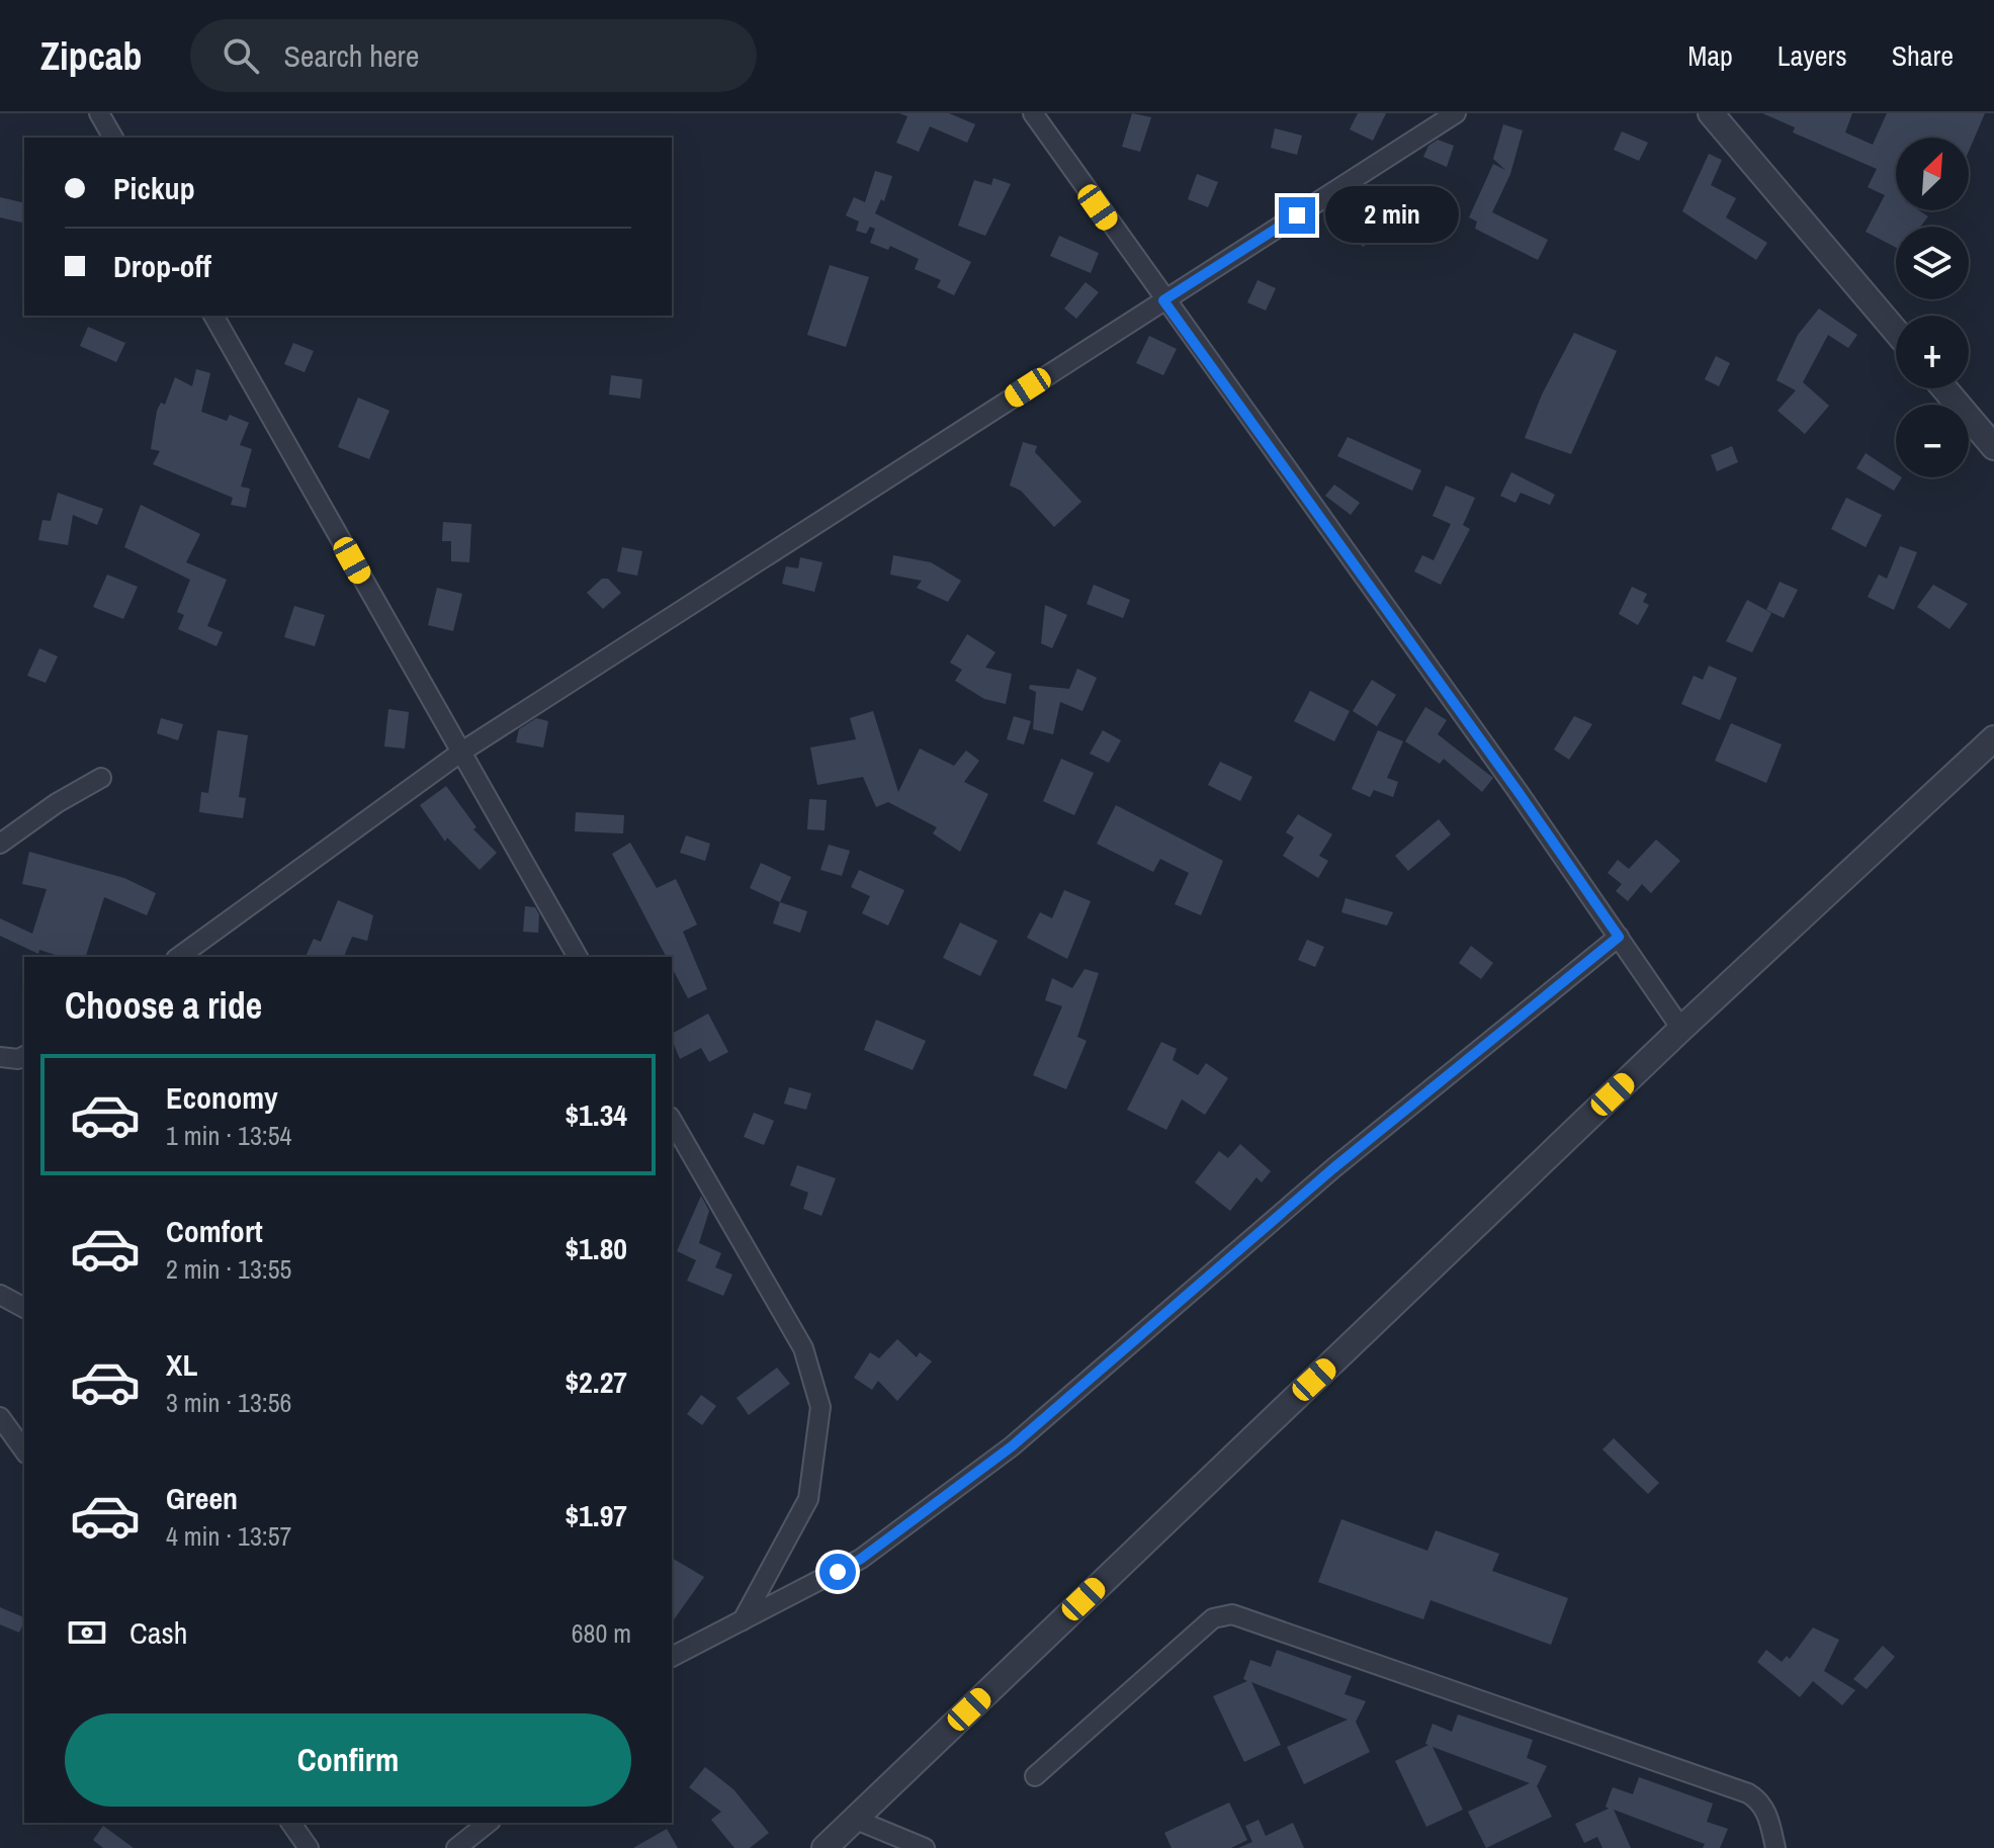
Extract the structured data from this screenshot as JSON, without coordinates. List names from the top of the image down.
{
  "north": "top right",
  "page": {
    "header": "Zipcab",
    "search": "Search here",
    "nav": ["Map", "Layers", "Share"],
    "map_buttons": ["+", "−"],
    "banner": ["Pickup", "Drop-off"],
    "bubble": "2 min",
    "heading": "Choose a ride",
    "list": [
      {
        "name": "Economy",
        "note": "1 min · 13:54",
        "value": "$1.34"
      },
      {
        "name": "Comfort",
        "note": "2 min · 13:55",
        "value": "$1.80"
      },
      {
        "name": "XL",
        "note": "3 min · 13:56",
        "value": "$2.27"
      },
      {
        "name": "Green",
        "note": "4 min · 13:57",
        "value": "$1.97"
      }
    ],
    "pay": ["Cash", "680 m"],
    "buttons": "Confirm"
  }
}
